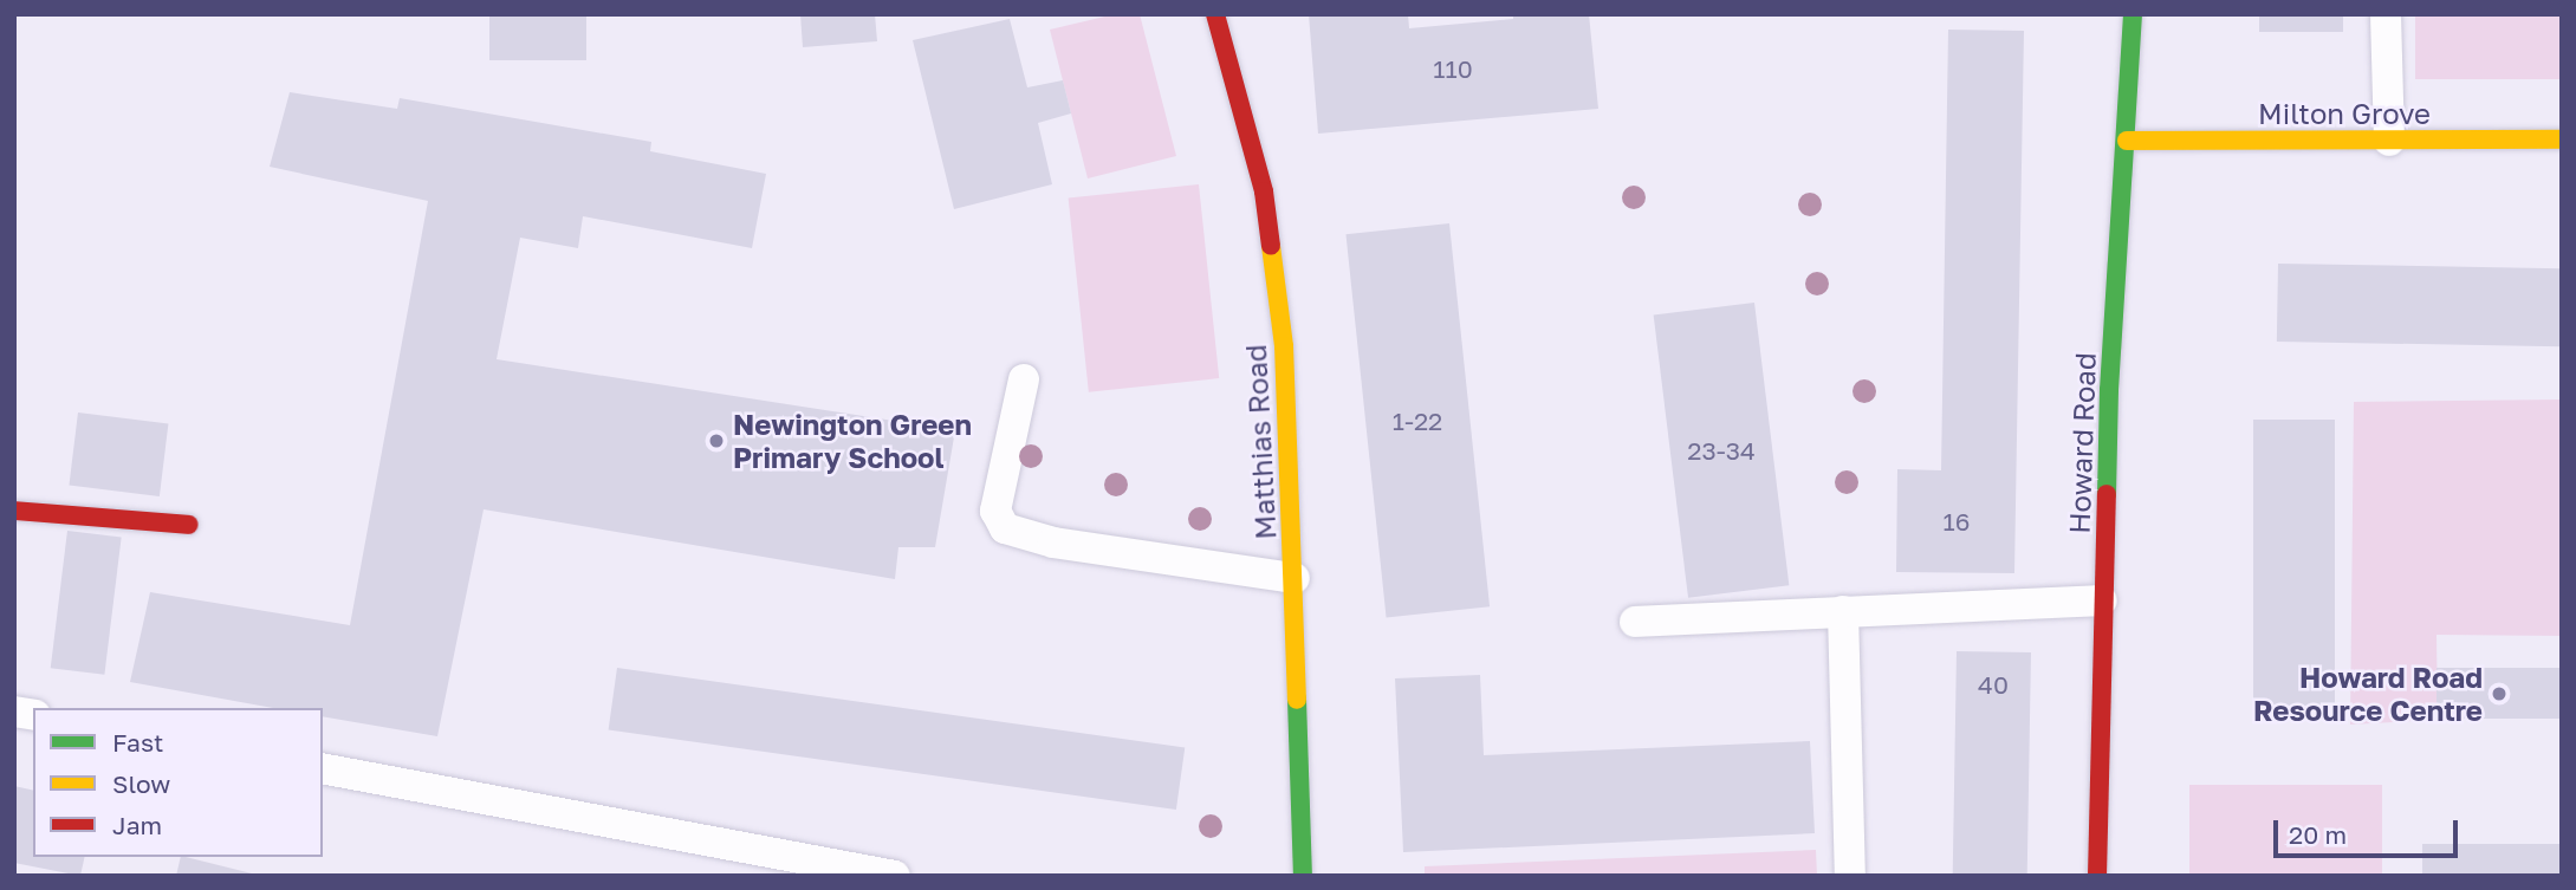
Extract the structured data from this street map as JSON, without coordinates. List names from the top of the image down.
{
  "streets": {
    "street": ["Milton Grove", "Matthias Road", "Howard Road"]
  },
  "crossings": [
    ["Milton Grove", "Howard Road"]
  ],
  "places": ["Newington Green Primary School", "Howard Road Resource Centre"],
  "house_numbers": [
    "110",
    "1-22",
    "23-34",
    "16",
    "40"
  ],
  "legend": ["Fast", "Slow", "Jam"],
  "scale_bar": "20 m"
}
